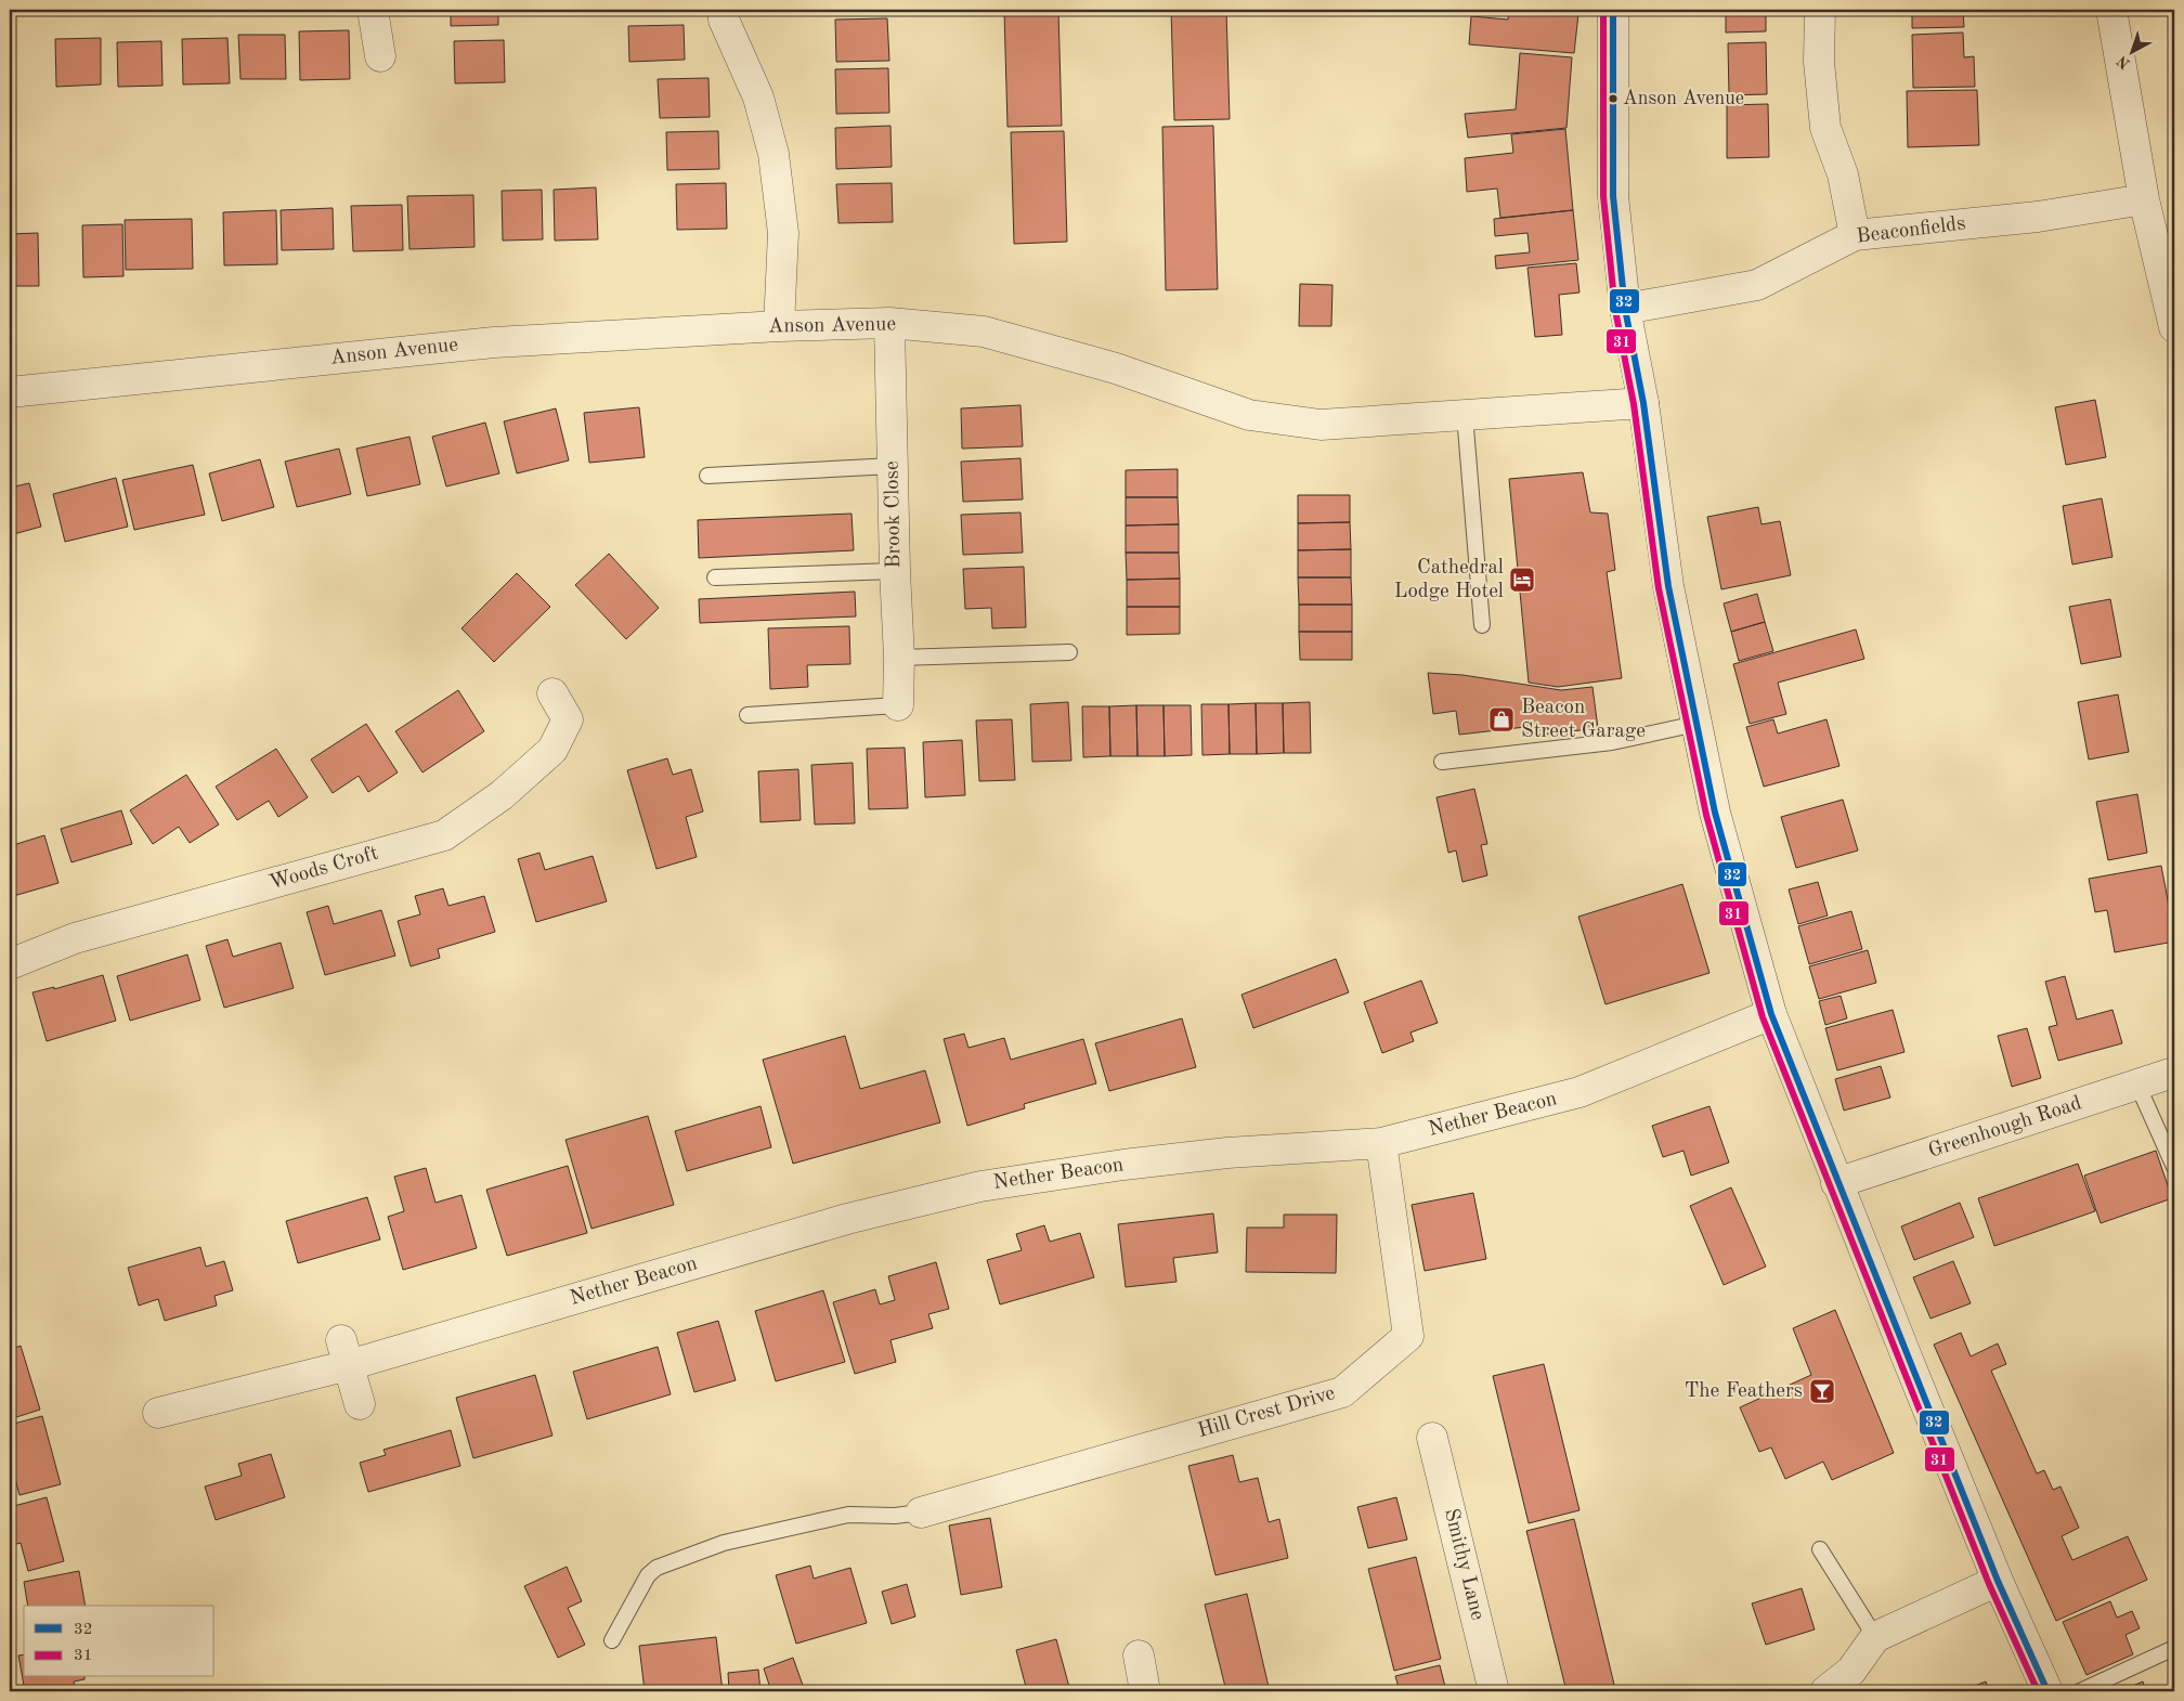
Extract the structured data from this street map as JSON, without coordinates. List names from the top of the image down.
{
  "streets": {
    "street": [
      "Beaconfields",
      "Anson Avenue",
      "Brook Close",
      "Woods Croft",
      "Nether Beacon",
      "Greenhough Road",
      "Hill Crest Drive",
      "Smithy Lane"
    ]
  },
  "crossings": [
    ["Anson Avenue", "Brook Close"],
    ["Nether Beacon", "Hill Crest Drive"]
  ],
  "places": {
    "other": ["Anson Avenue"],
    "hotel": ["Cathedral Lodge Hotel"],
    "shop": ["Beacon Street Garage"],
    "bar": ["The Feathers"]
  },
  "lines": ["transit line 32", "transit line 31"],
  "legend": ["32", "31"],
  "north": "bottom left"
}
